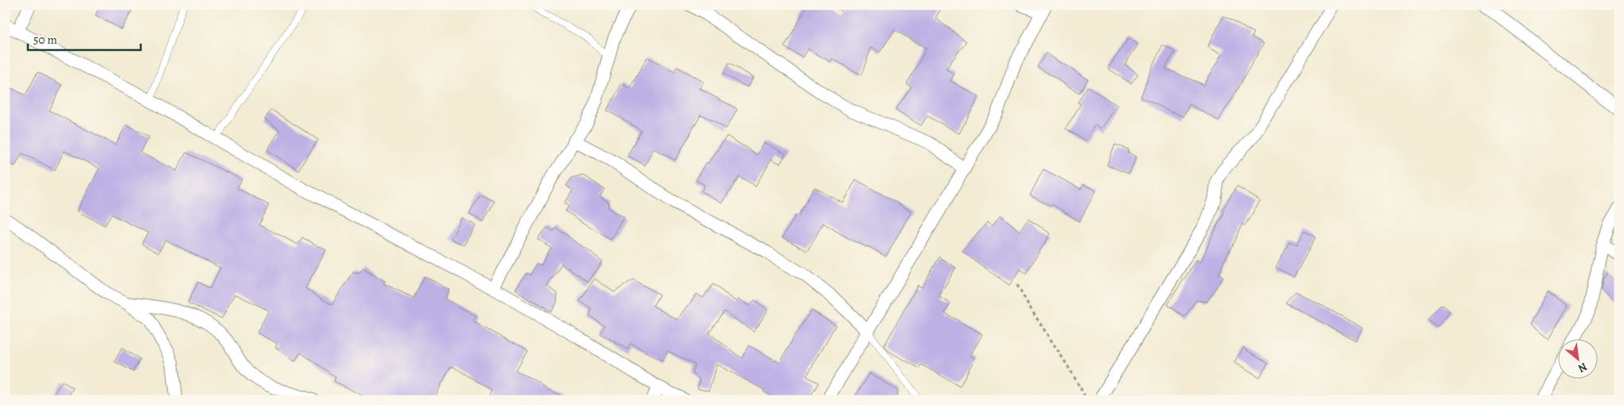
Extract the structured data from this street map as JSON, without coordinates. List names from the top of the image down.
{
  "scale_bar": "50 m",
  "north": "bottom right"
}
